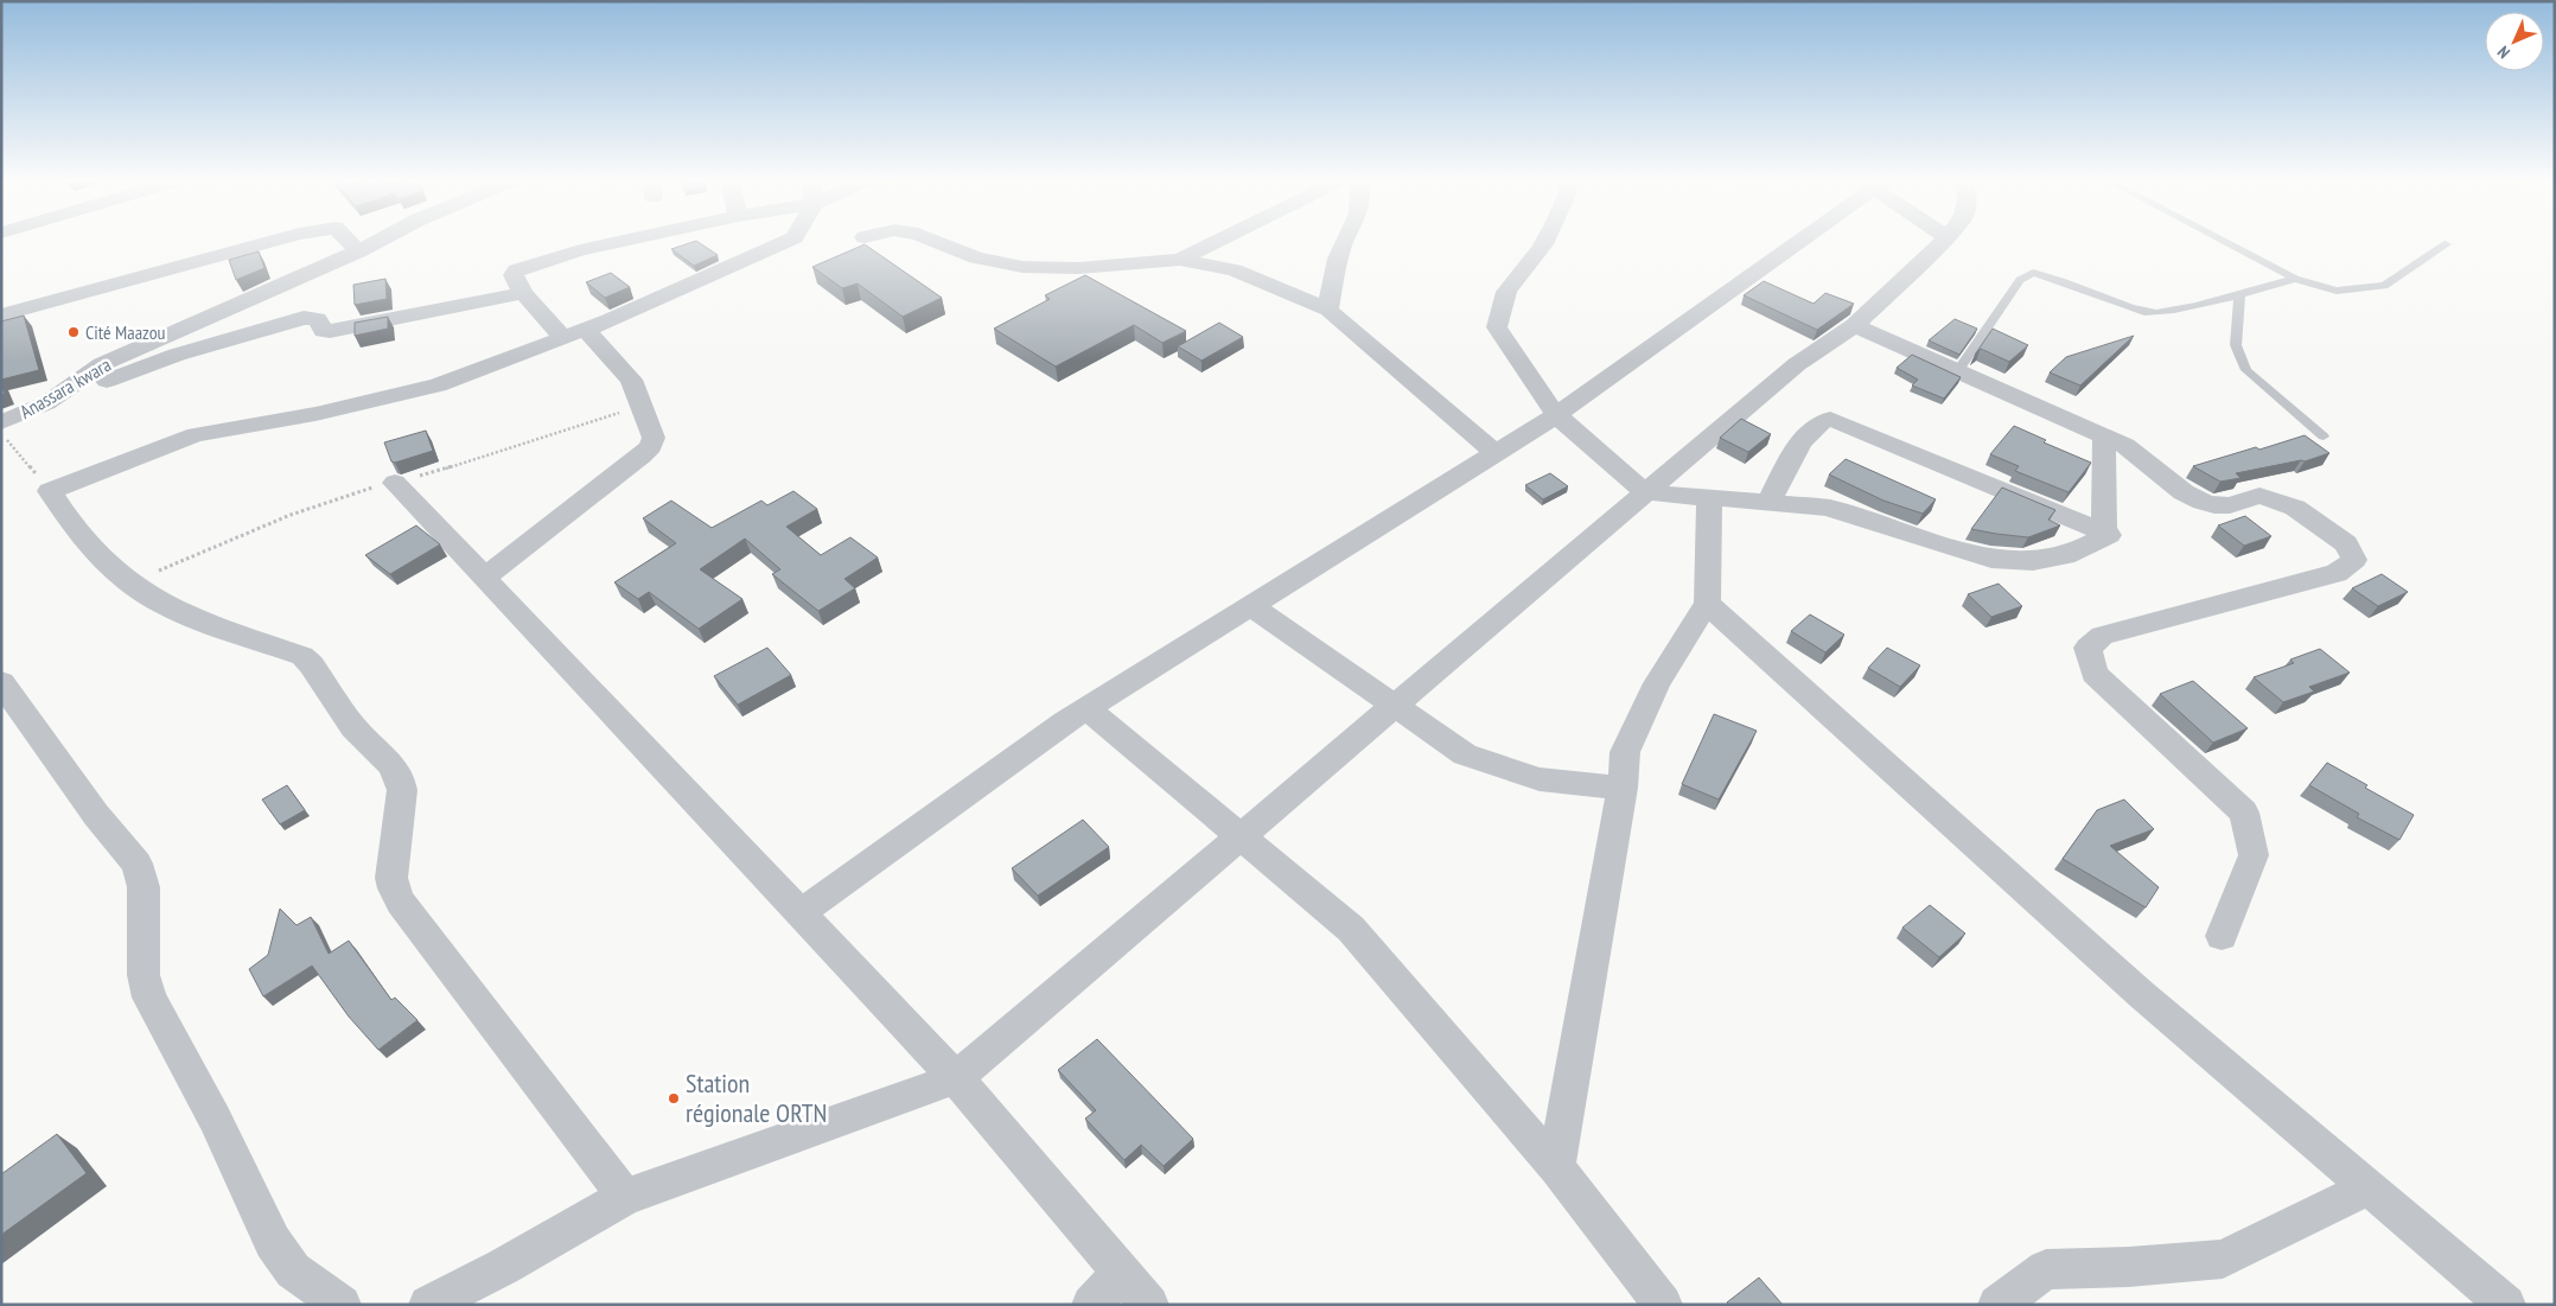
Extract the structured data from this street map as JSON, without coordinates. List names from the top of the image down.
{
  "streets": {
    "street": ["Anassara kwara"]
  },
  "places": ["Cité Maazou", "Station régionale ORTN"],
  "north": "bottom left"
}
